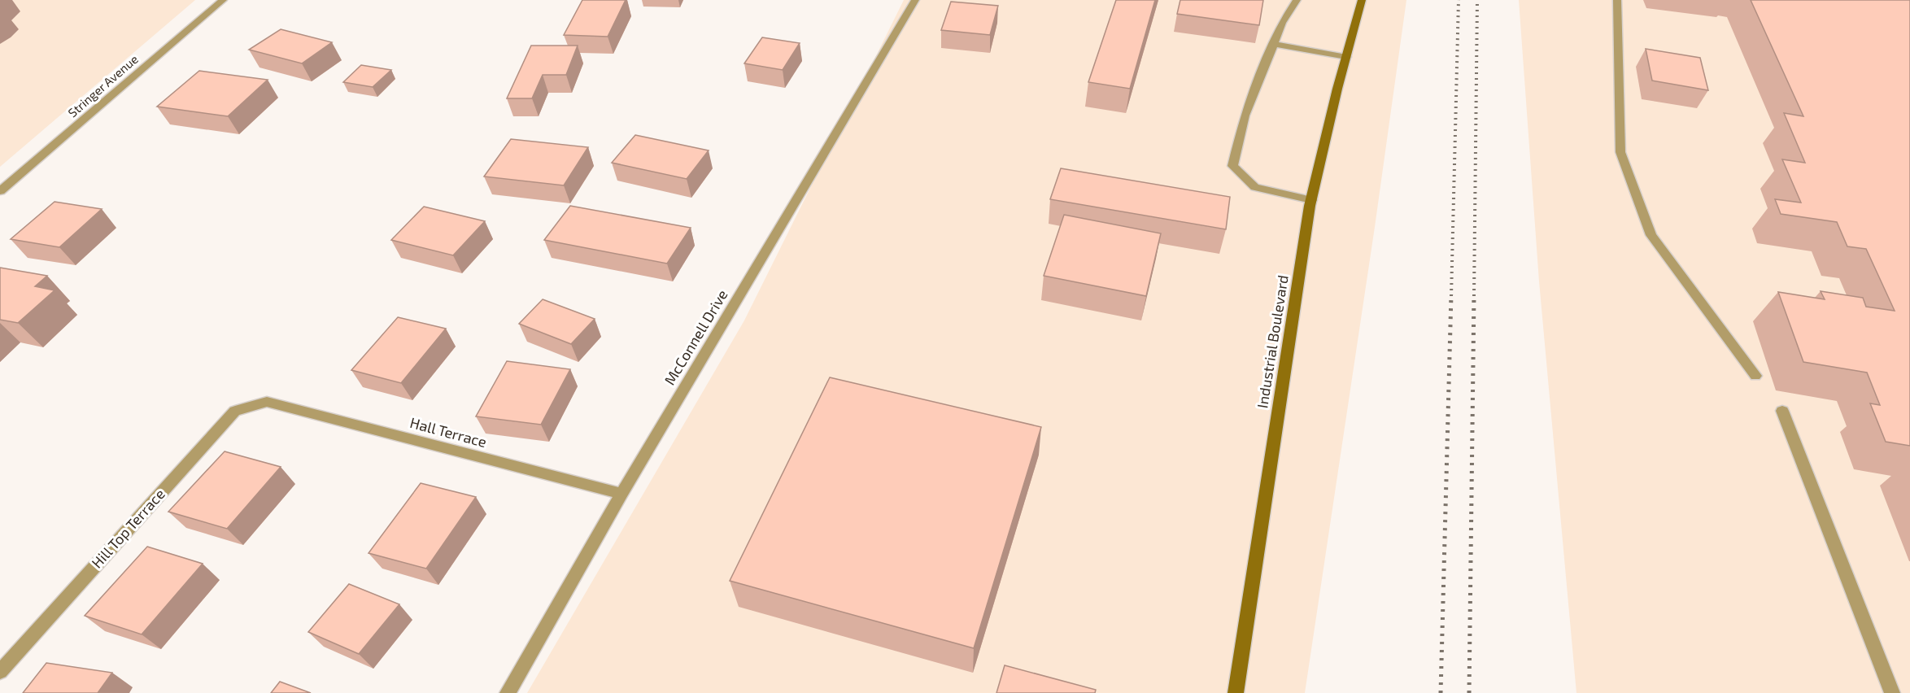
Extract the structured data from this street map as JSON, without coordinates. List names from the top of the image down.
{
  "streets": {
    "street": [
      "Stringer Avenue",
      "McConnell Drive",
      "Industrial Boulevard",
      "Hall Terrace",
      "Hill Top Terrace"
    ]
  },
  "crossings": [
    ["McConnell Drive", "Hall Terrace"],
    ["Hall Terrace", "Hill Top Terrace"]
  ]
}
